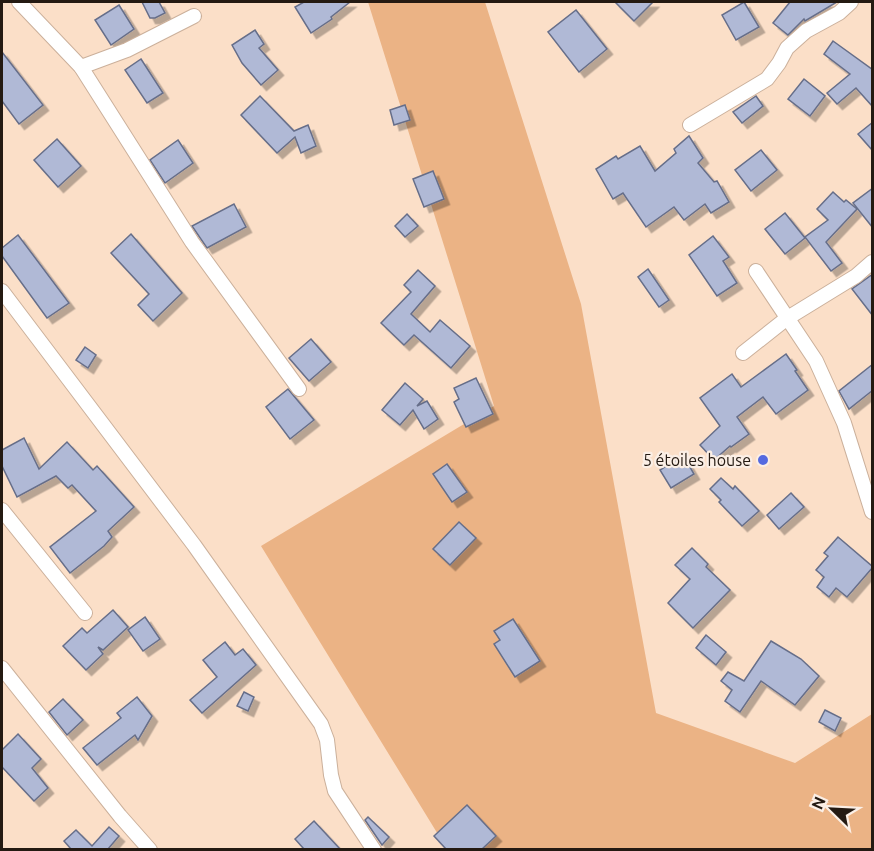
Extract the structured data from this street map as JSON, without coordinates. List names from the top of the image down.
{
  "places": ["5 étoiles house"],
  "north": "top left"
}
